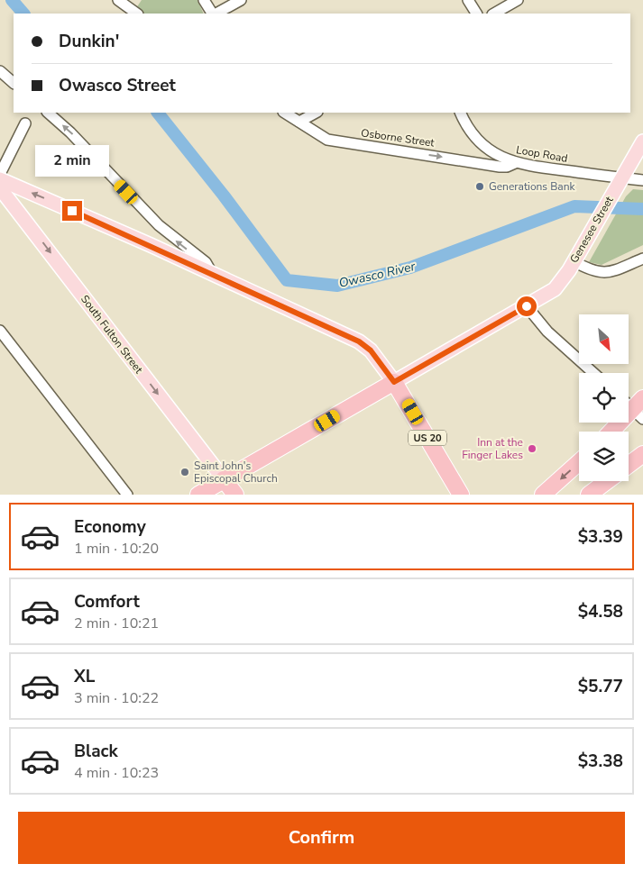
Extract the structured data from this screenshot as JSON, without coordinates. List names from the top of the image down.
{
  "streets": {
    "highway": ["US 20"],
    "main road": ["Genesee Street", "South Fulton Street"],
    "street": ["Osborne Street", "Loop Road"]
  },
  "crossings": [
    ["Osborne Street", "Loop Road"],
    ["Loop Road", "Genesee Street"],
    ["Genesee Street", "US 20"]
  ],
  "one_way": ["Osborne Street", "South Fulton Street"],
  "water": ["Owasco River"],
  "places": ["Generations Bank", "Inn at the Finger Lakes", "Saint John's Episcopal Church"],
  "north": "bottom right",
  "page": {
    "banner": ["Dunkin'", "Owasco Street"],
    "bubble": "2 min",
    "list": [
      {
        "name": "Economy",
        "note": "1 min · 10:20",
        "value": "$3.39"
      },
      {
        "name": "Comfort",
        "note": "2 min · 10:21",
        "value": "$4.58"
      },
      {
        "name": "XL",
        "note": "3 min · 10:22",
        "value": "$5.77"
      },
      {
        "name": "Black",
        "note": "4 min · 10:23",
        "value": "$3.38"
      }
    ],
    "buttons": "Confirm"
  }
}
